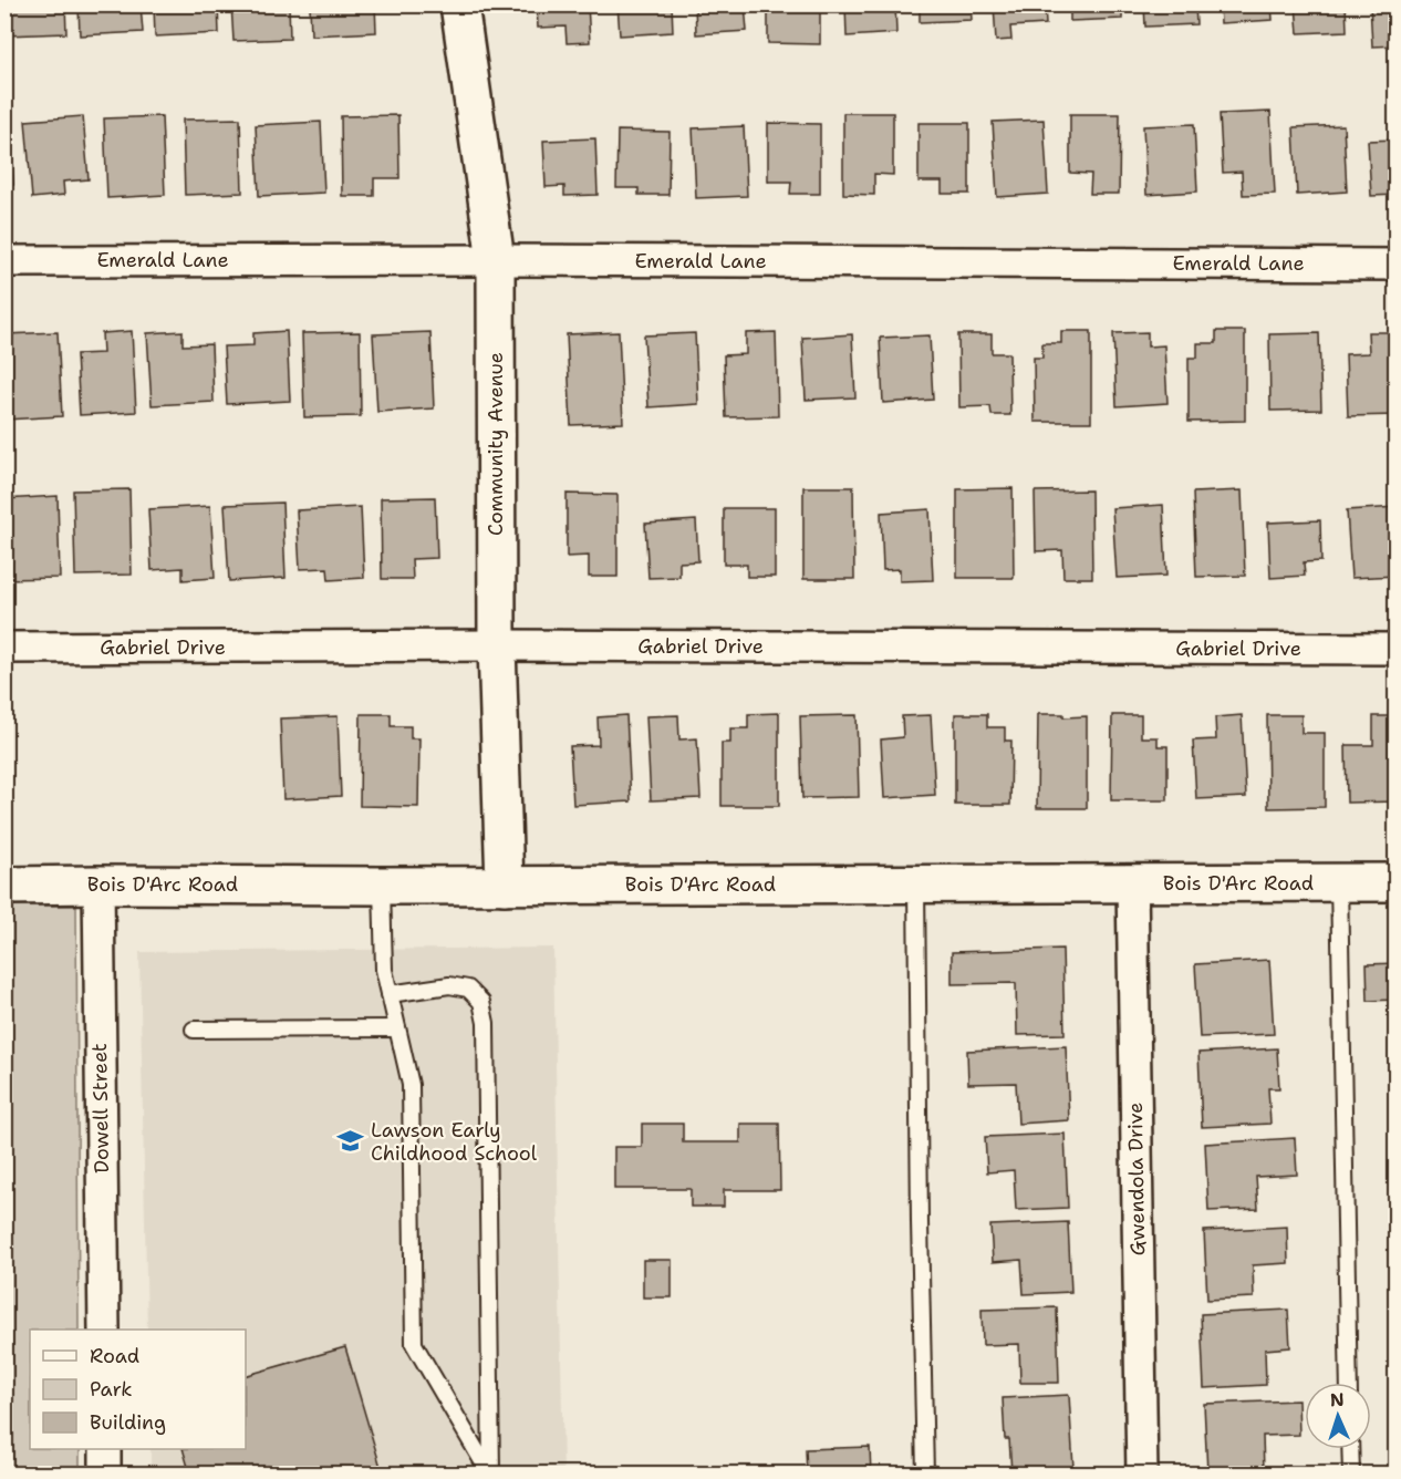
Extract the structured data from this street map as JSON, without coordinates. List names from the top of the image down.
{
  "streets": {
    "street": [
      "Emerald Lane",
      "Community Avenue",
      "Gabriel Drive",
      "Bois D'Arc Road",
      "Dowell Street",
      "Gwendola Drive"
    ]
  },
  "crossings": [
    ["Emerald Lane", "Community Avenue"],
    ["Community Avenue", "Gabriel Drive"],
    ["Community Avenue", "Bois D'Arc Road"],
    ["Bois D'Arc Road", "Dowell Street"],
    ["Bois D'Arc Road", "Gwendola Drive"]
  ],
  "places": {
    "school or university": ["Lawson Early Childhood School"]
  },
  "legend": ["Road", "Park", "Building"],
  "north": "top"
}
